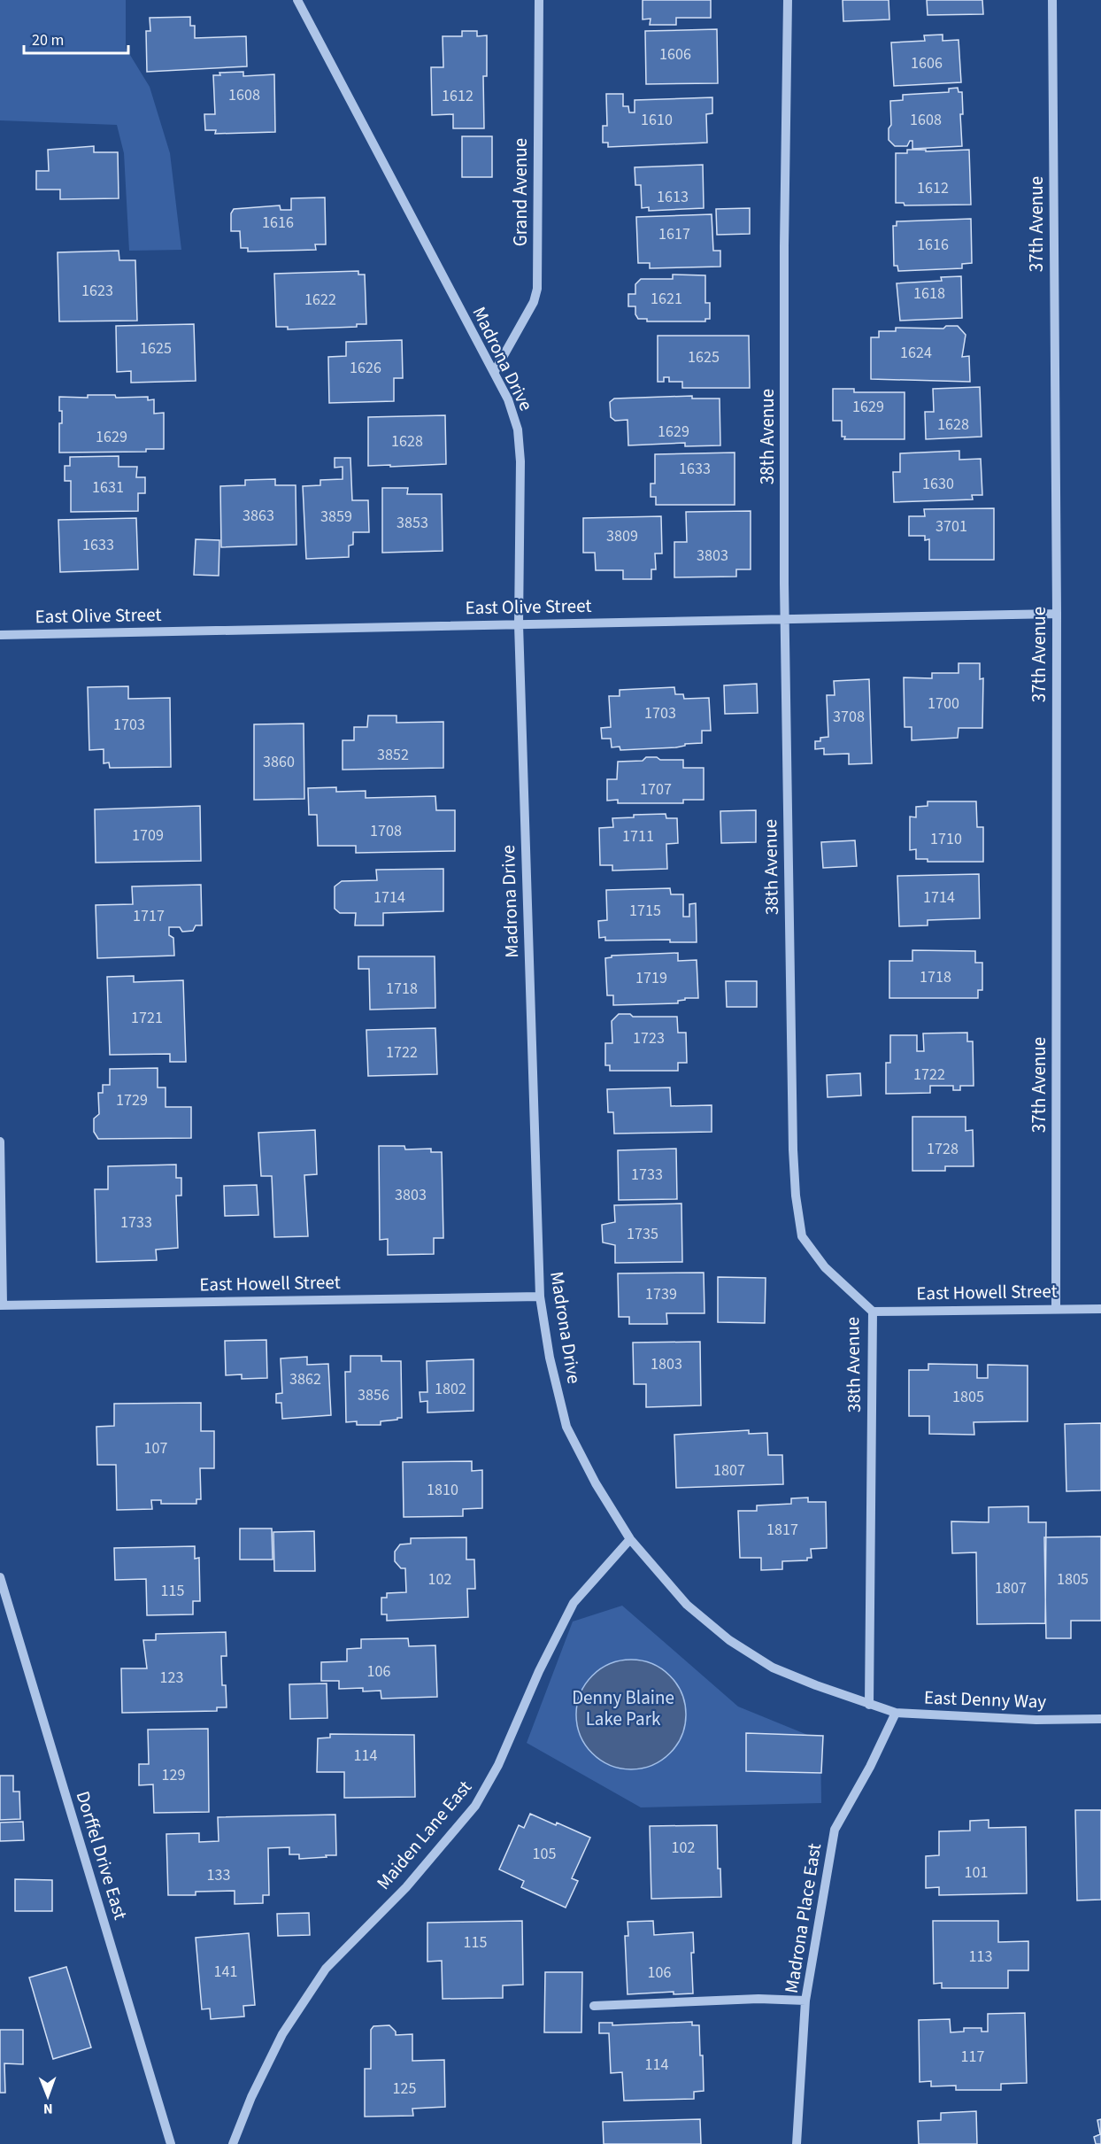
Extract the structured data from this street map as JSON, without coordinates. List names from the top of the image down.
{
  "streets": {
    "street": [
      "Grand Avenue",
      "37th Avenue",
      "Madrona Drive",
      "38th Avenue",
      "East Olive Street",
      "East Howell Street",
      "East Denny Way",
      "Maiden Lane East",
      "Dorffel Drive East",
      "Madrona Place East"
    ]
  },
  "crossings": [
    ["Grand Avenue", "Madrona Drive"],
    ["37th Avenue", "East Olive Street"],
    ["37th Avenue", "East Howell Street"],
    ["Madrona Drive", "38th Avenue"],
    ["Madrona Drive", "East Olive Street"],
    ["Madrona Drive", "East Howell Street"],
    ["Madrona Drive", "East Denny Way"],
    ["Madrona Drive", "Maiden Lane East"],
    ["38th Avenue", "East Olive Street"],
    ["38th Avenue", "East Howell Street"],
    ["38th Avenue", "East Denny Way"],
    ["East Denny Way", "Madrona Place East"]
  ],
  "parks": ["Denny Blaine Lake Park"],
  "house_numbers": [
    "1606",
    "1606",
    "1608",
    "1612",
    "1610",
    "1608",
    "1612",
    "1613",
    "1616",
    "1617",
    "1616",
    "1623",
    "1618",
    "1621",
    "1622",
    "1625",
    "1624",
    "1625",
    "1626",
    "1629",
    "1628",
    "1629",
    "1629",
    "1628",
    "1633",
    "1630",
    "1631",
    "3863",
    "3859",
    "3853",
    "3701",
    "3809",
    "1633",
    "3803",
    "1700",
    "1703",
    "3708",
    "1703",
    "3852",
    "3860",
    "1707",
    "1708",
    "1709",
    "1711",
    "1710",
    "1714",
    "1714",
    "1715",
    "1717",
    "1718",
    "1719",
    "1718",
    "1721",
    "1723",
    "1722",
    "1722",
    "1729",
    "1728",
    "1733",
    "3803",
    "1733",
    "1735",
    "1739",
    "1803",
    "3862",
    "1802",
    "3856",
    "1805",
    "107",
    "1807",
    "1810",
    "1817",
    "102",
    "1805",
    "1807",
    "115",
    "106",
    "123",
    "114",
    "129",
    "102",
    "105",
    "101",
    "133",
    "115",
    "113",
    "141",
    "106",
    "117",
    "114",
    "125"
  ],
  "scale_bar": "20 m",
  "north": "bottom"
}
